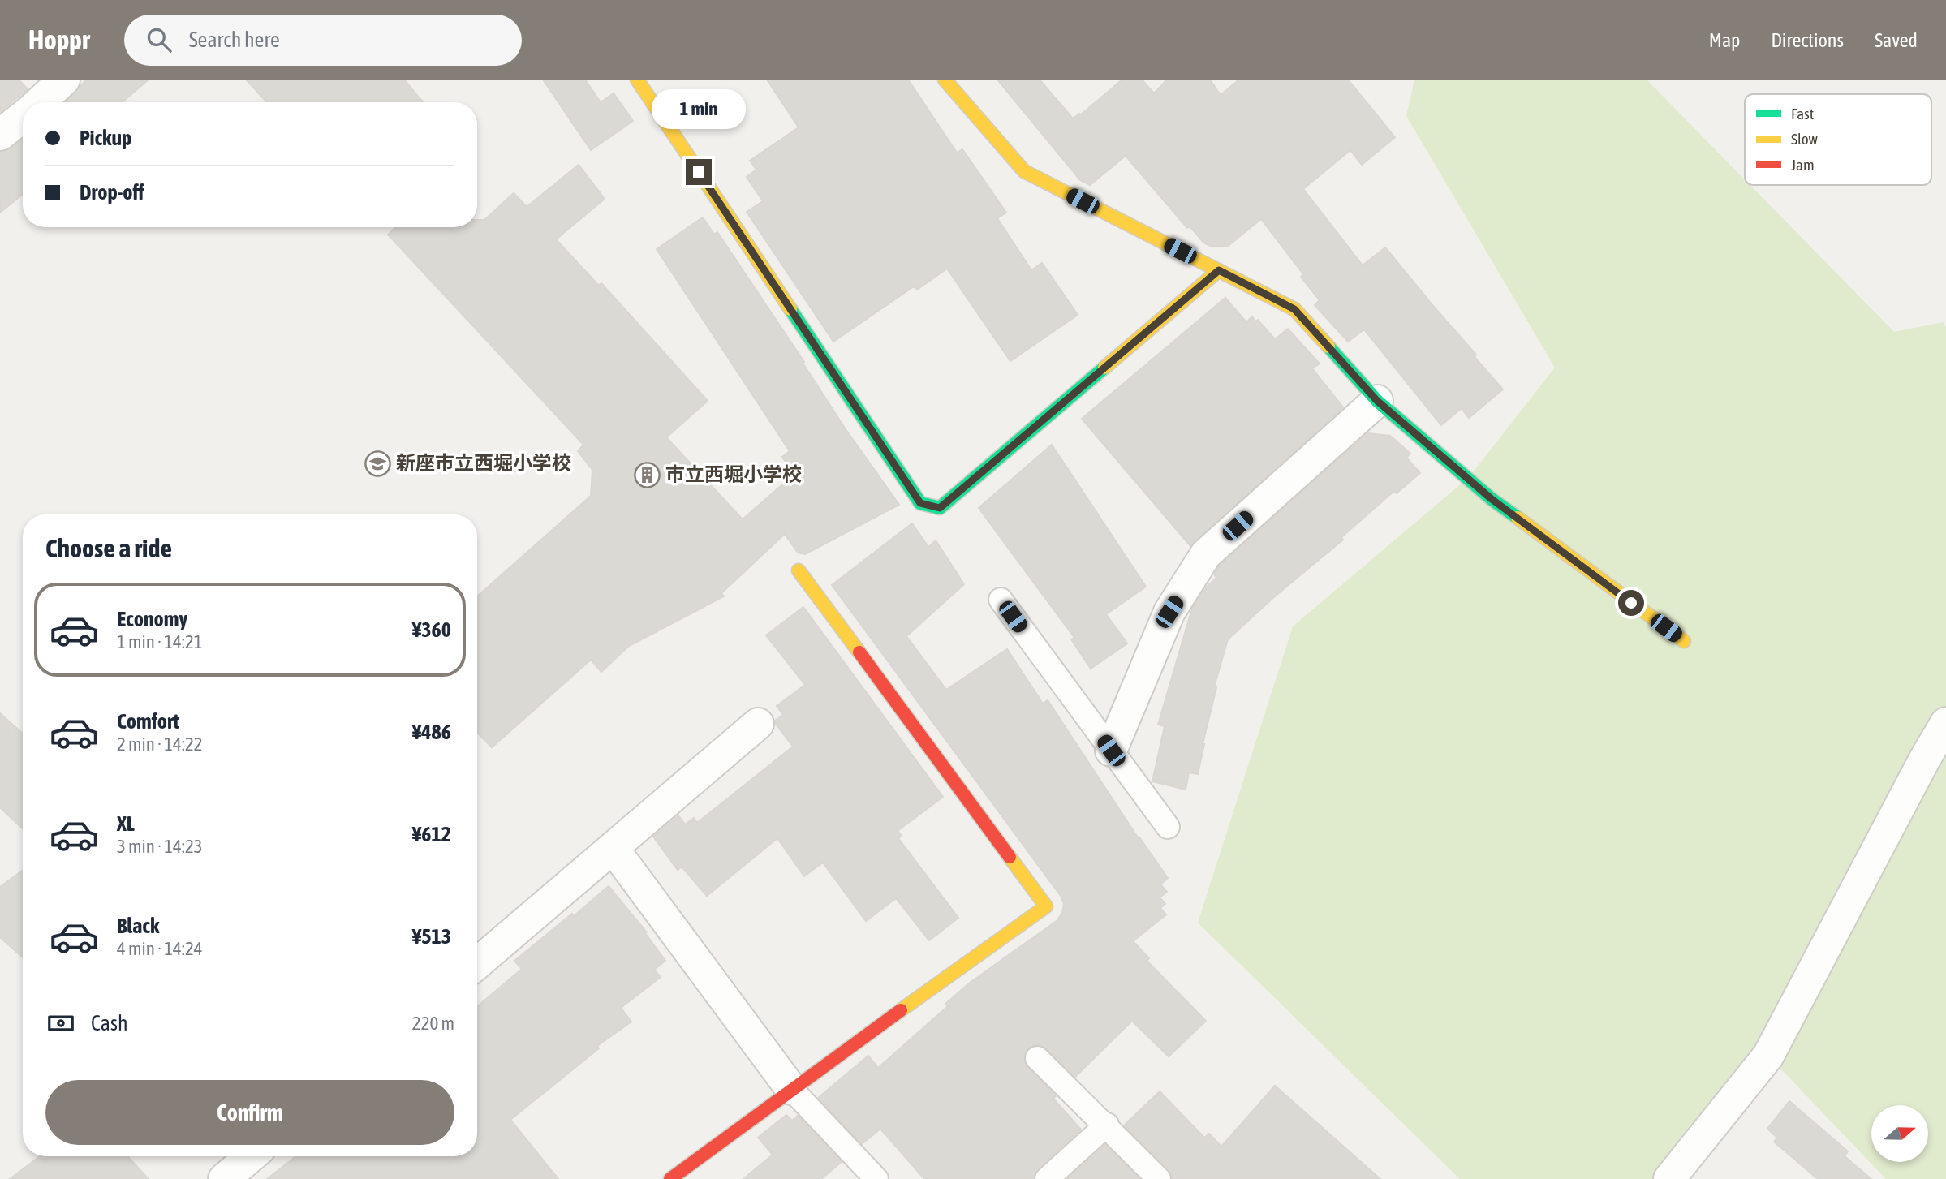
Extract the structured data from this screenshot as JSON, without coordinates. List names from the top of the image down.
{
  "places": {
    "school or university": ["新座市立西堀小学校"],
    "building": ["市立西堀小学校"]
  },
  "legend": ["Fast", "Slow", "Jam"],
  "north": "right",
  "page": {
    "header": "Hoppr",
    "search": "Search here",
    "nav": ["Map", "Directions", "Saved"],
    "bubble": "1 min",
    "banner": ["Pickup", "Drop-off"],
    "heading": "Choose a ride",
    "list": [
      {
        "name": "Economy",
        "note": "1 min · 14:21",
        "value": "¥360"
      },
      {
        "name": "Comfort",
        "note": "2 min · 14:22",
        "value": "¥486"
      },
      {
        "name": "XL",
        "note": "3 min · 14:23",
        "value": "¥612"
      },
      {
        "name": "Black",
        "note": "4 min · 14:24",
        "value": "¥513"
      }
    ],
    "pay": ["Cash", "220 m"],
    "buttons": "Confirm"
  }
}
